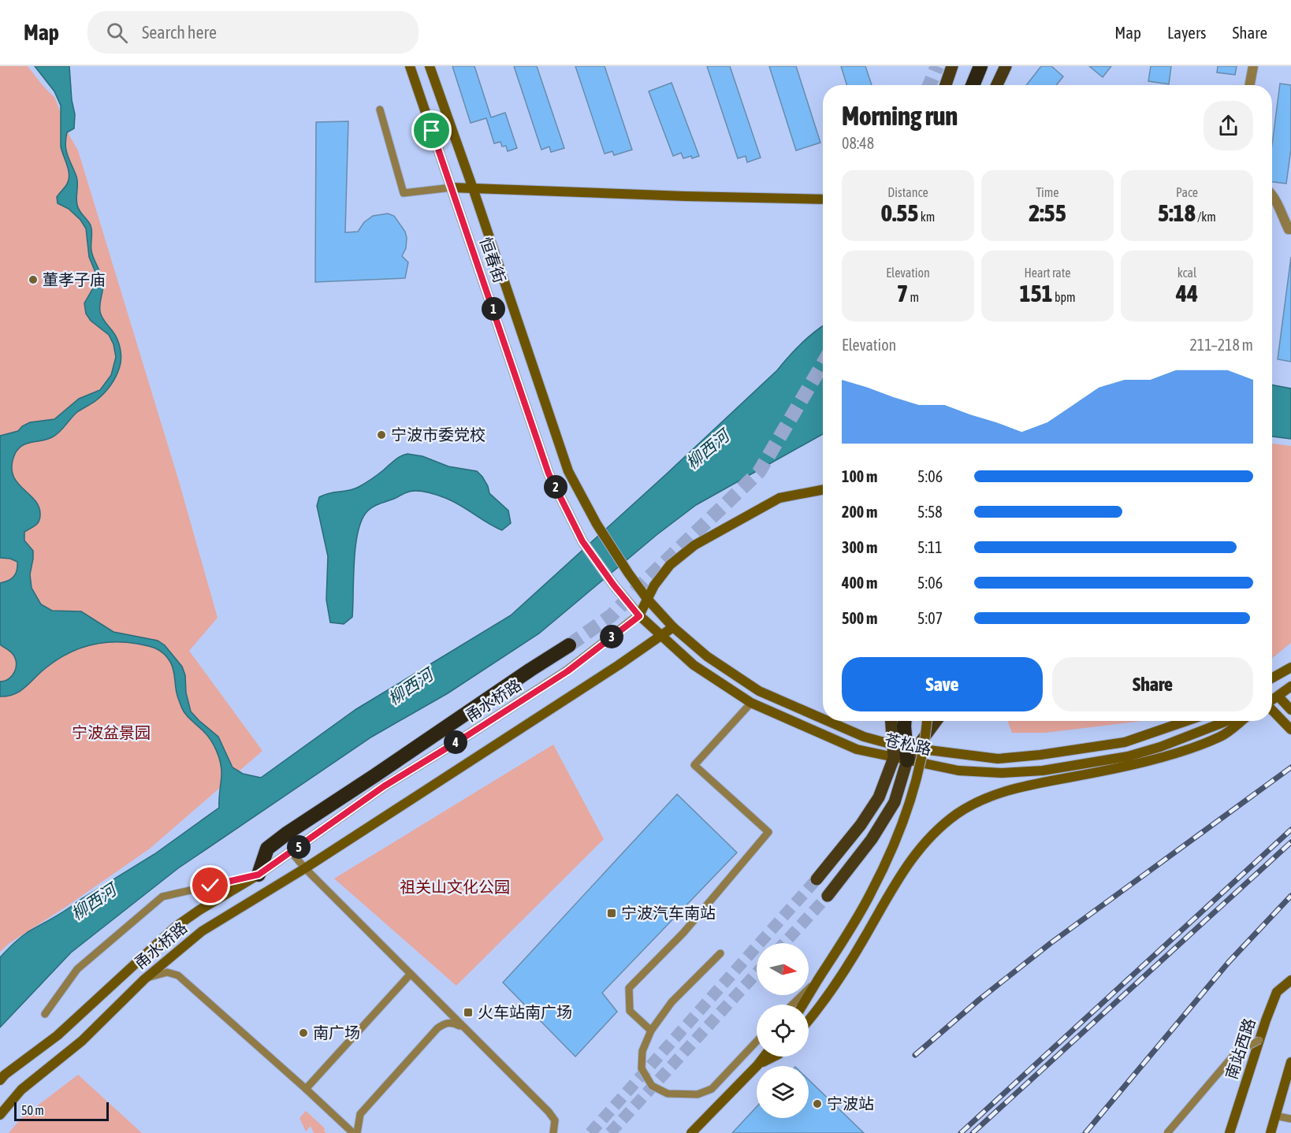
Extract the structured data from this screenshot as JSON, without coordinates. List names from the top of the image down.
{
  "streets": {
    "main road": [
      "恒春街",
      "甬水桥路",
      "苍松路",
      "南站西路"
    ]
  },
  "crossings": [
    ["恒春街", "苍松路"],
    ["甬水桥路", "苍松路"]
  ],
  "water": ["柳西河"],
  "parks": ["宁波盆景园", "祖关山文化公园"],
  "places": {
    "other": [
      "董孝子庙",
      "宁波市委党校",
      "南广场",
      "宁波站"
    ],
    "transit": ["宁波汽车南站", "火车站南广场"]
  },
  "scale_bar": "50 m",
  "north": "right",
  "page": {
    "header": "Map",
    "search": "Search here",
    "nav": ["Map", "Layers", "Share"],
    "heading": ["Morning run", "08:48"],
    "stats": [
      ["Distance", "0.55 km"],
      ["Time", "2:55"],
      ["Pace", "5:18 /km"],
      ["Elevation", "7 m"],
      ["Heart rate", "151 bpm"],
      ["kcal", "44"]
    ],
    "pins": [
      "1",
      "2",
      "3",
      "4",
      "5"
    ],
    "chart": ["Elevation", "211–218 m"],
    "list": [
      {
        "name": "100 m",
        "note": "5:06"
      },
      {
        "name": "200 m",
        "note": "5:58"
      },
      {
        "name": "300 m",
        "note": "5:11"
      },
      {
        "name": "400 m",
        "note": "5:06"
      },
      {
        "name": "500 m",
        "note": "5:07"
      }
    ],
    "buttons": ["Save", "Share"],
    "scale": "50 m"
  }
}
